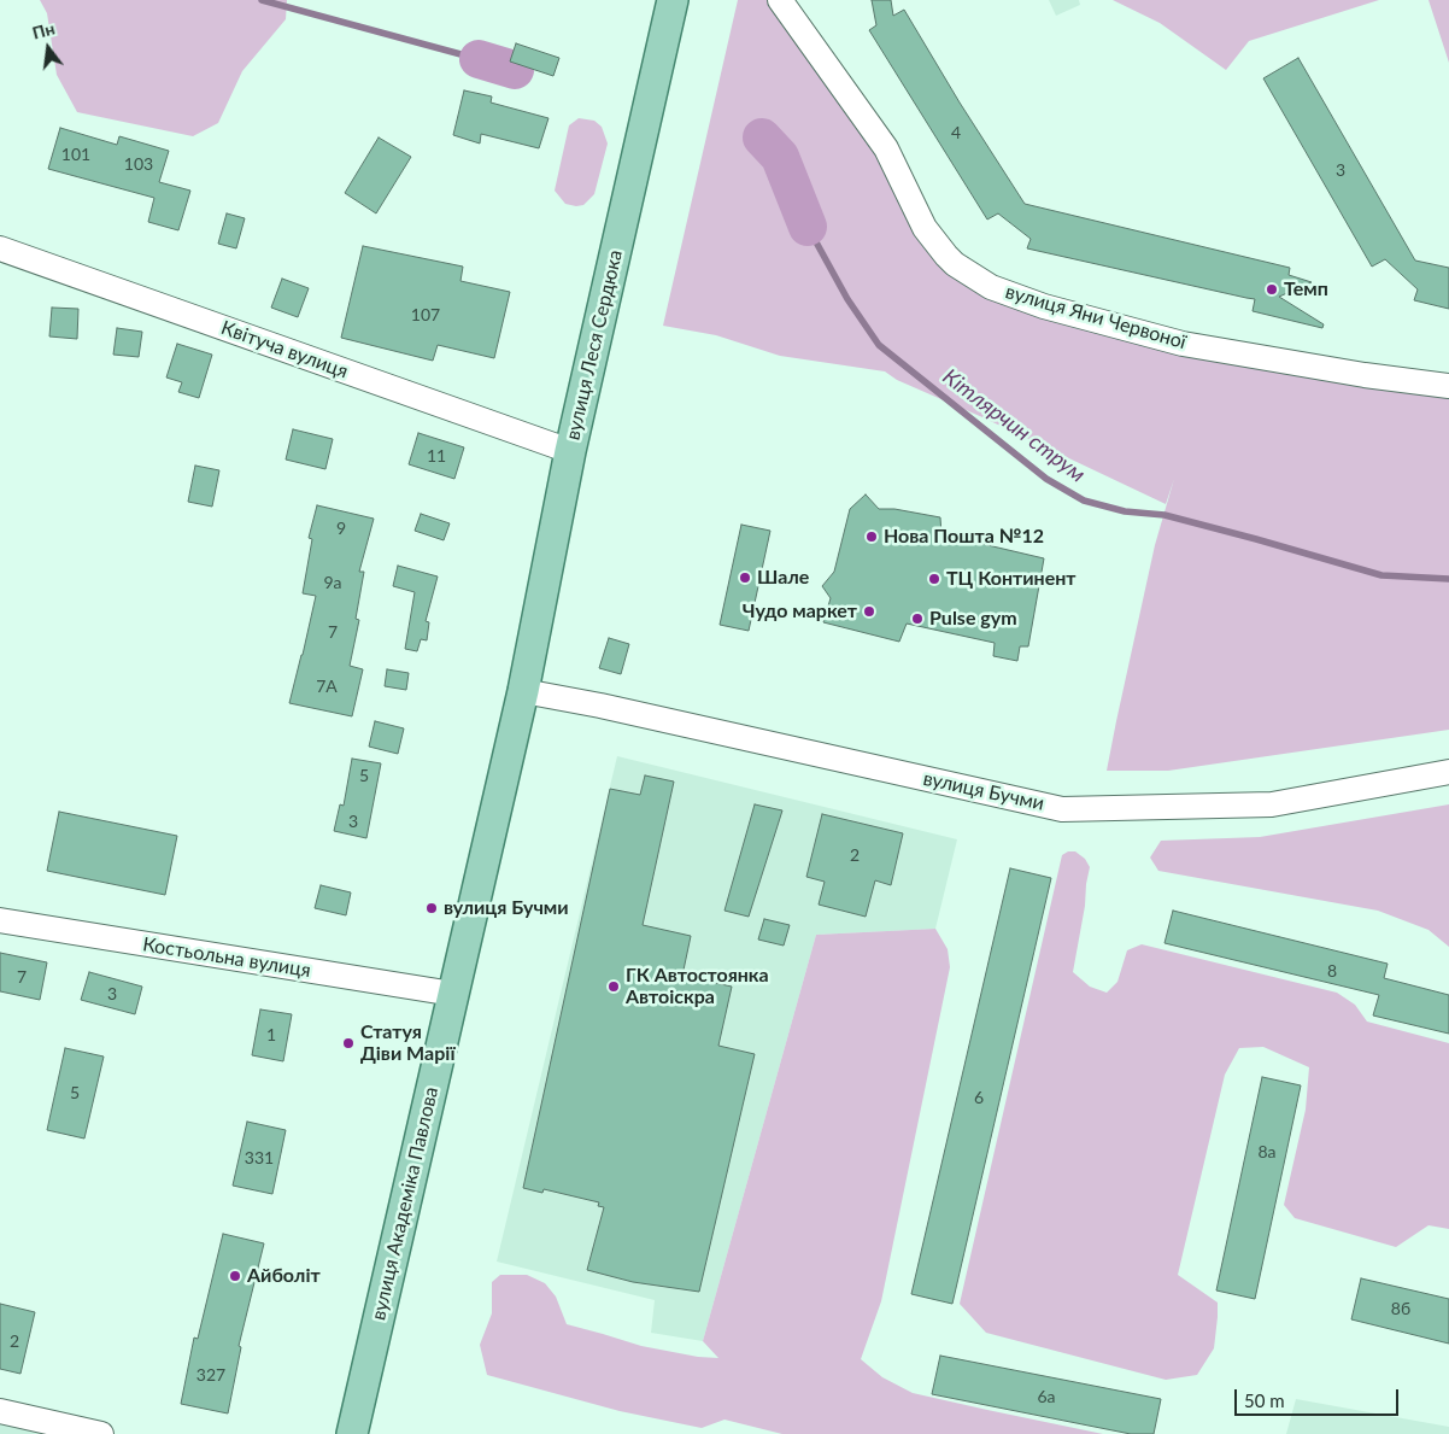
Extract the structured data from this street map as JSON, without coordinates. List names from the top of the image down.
{
  "streets": {
    "main road": ["вулиця Леся Сердюка", "вулиця Академіка Павлова"],
    "street": [
      "вулиця Яни Червоної",
      "Квітуча вулиця",
      "вулиця Бучми",
      "Костьольна вулиця"
    ]
  },
  "crossings": [
    ["вулиця Леся Сердюка", "Квітуча вулиця"],
    ["вулиця Леся Сердюка", "вулиця Бучми"],
    ["вулиця Леся Сердюка", "вулиця Академіка Павлова"],
    ["вулиця Бучми", "вулиця Академіка Павлова"],
    ["Костьольна вулиця", "вулиця Академіка Павлова"]
  ],
  "water": ["Кітлярчин струм"],
  "places": [
    "Темп",
    "Нова Пошта №12",
    "Шале",
    "ТЦ Континент",
    "Чудо маркет",
    "Pulse gym",
    "вулиця Бучми",
    "ГК Автостоянка Автоіскра",
    "Статуя Діви Марії",
    "Айболіт"
  ],
  "house_numbers": [
    "4",
    "101",
    "103",
    "3",
    "107",
    "11",
    "9",
    "9а",
    "7",
    "7А",
    "5",
    "3",
    "2",
    "8",
    "7",
    "3",
    "1",
    "5",
    "6",
    "8а",
    "331",
    "8б",
    "2",
    "327",
    "6а"
  ],
  "scale_bar": "50 m",
  "north": "top"
}
